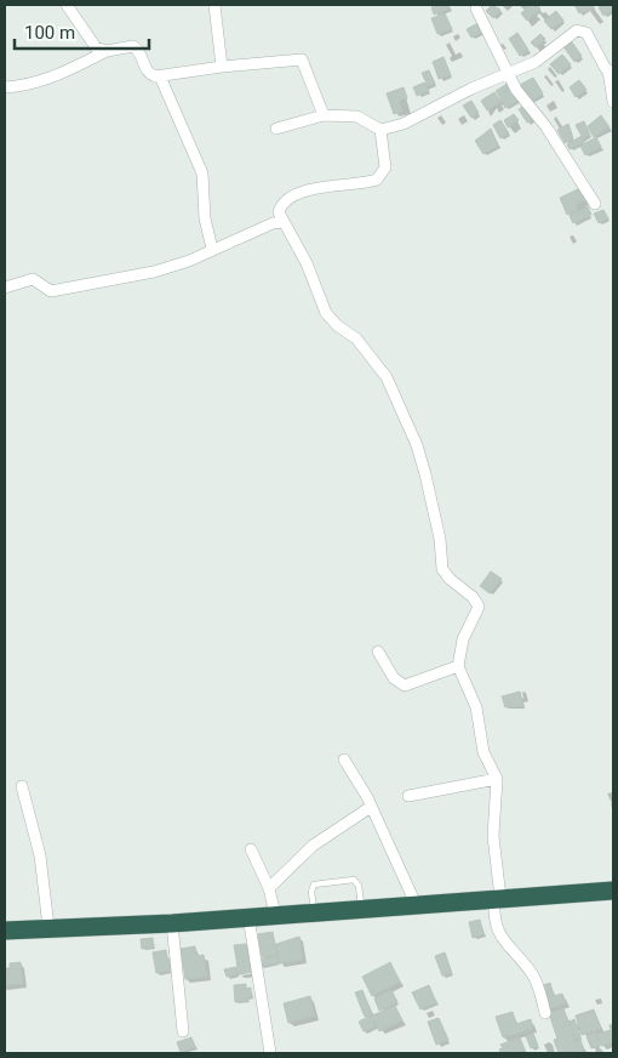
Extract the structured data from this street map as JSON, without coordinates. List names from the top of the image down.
{
  "scale_bar": "100 m"
}
